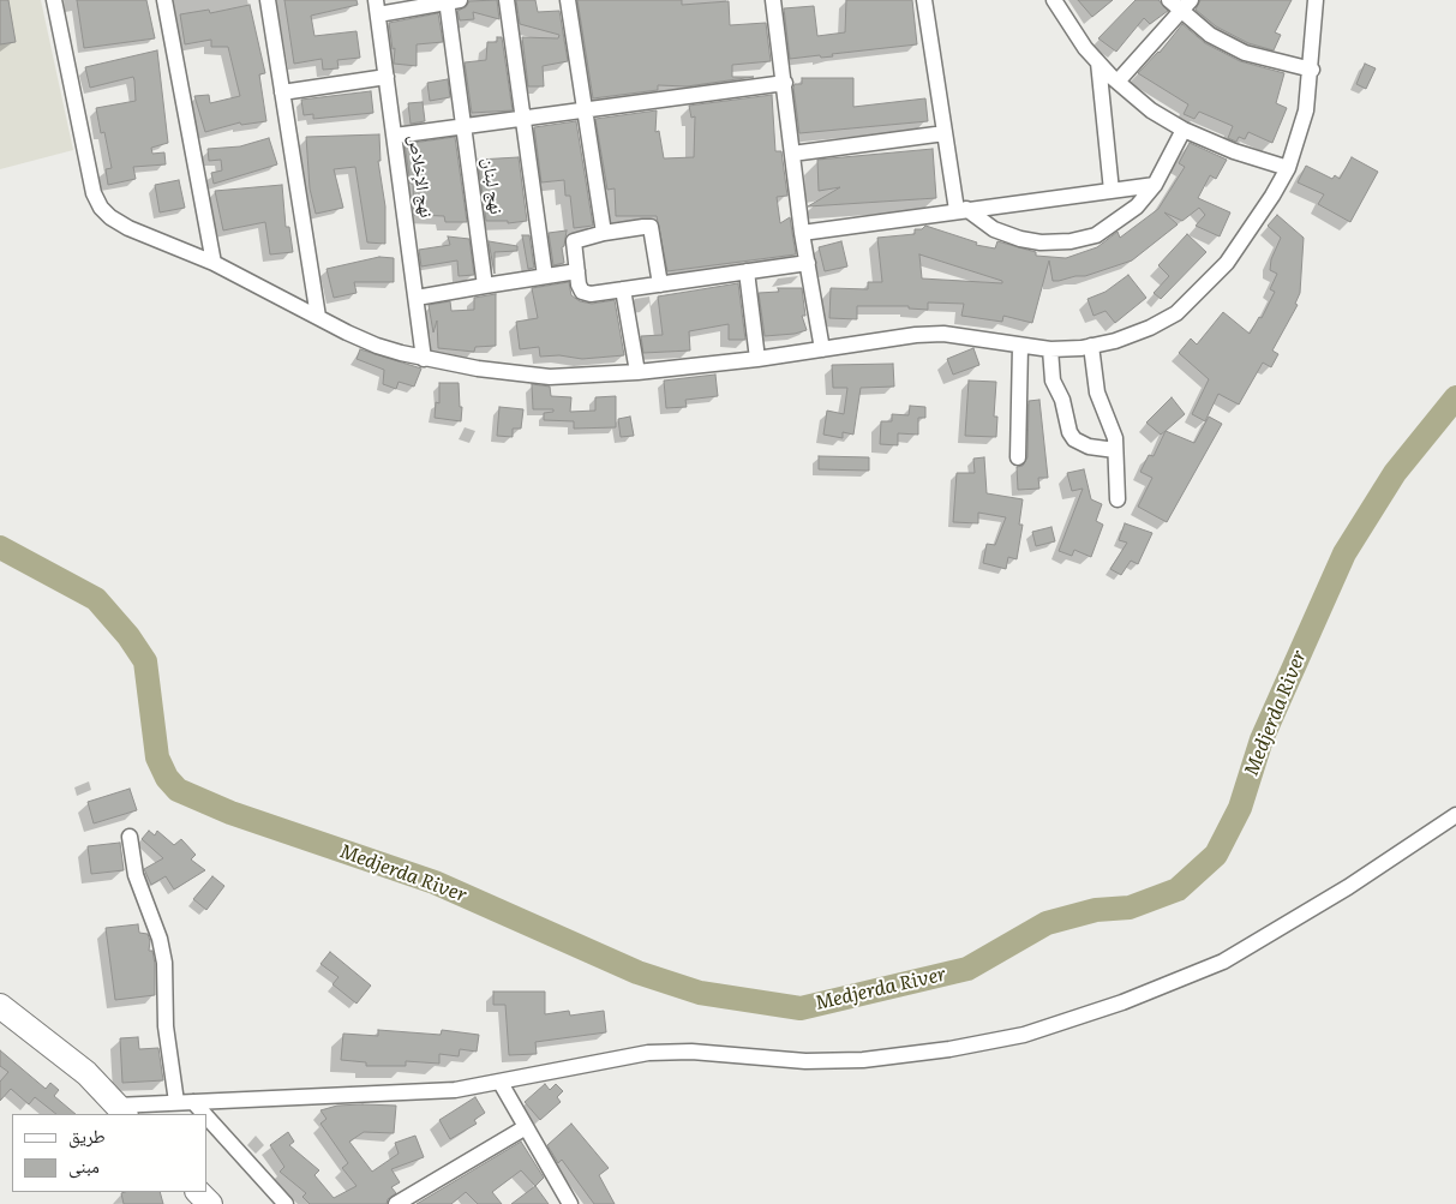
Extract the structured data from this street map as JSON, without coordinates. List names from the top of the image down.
{
  "streets": {
    "street": ["نهج الإخلاص", "نهج لبنان"]
  },
  "water": ["Medjerda River"],
  "legend": ["طريق", "مبنى"]
}
